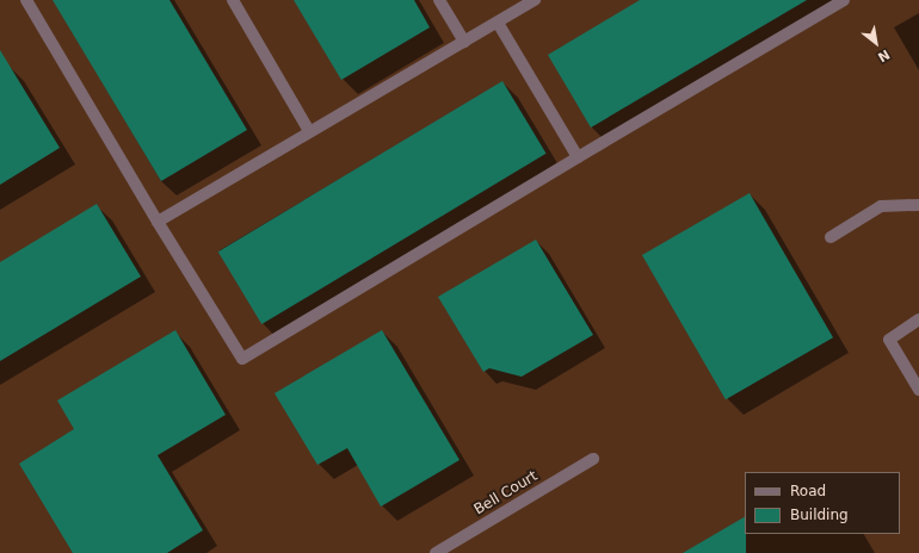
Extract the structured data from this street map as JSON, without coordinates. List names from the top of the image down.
{
  "streets": {
    "street": ["Bell Court"]
  },
  "legend": ["Road", "Building"],
  "north": "bottom right"
}
